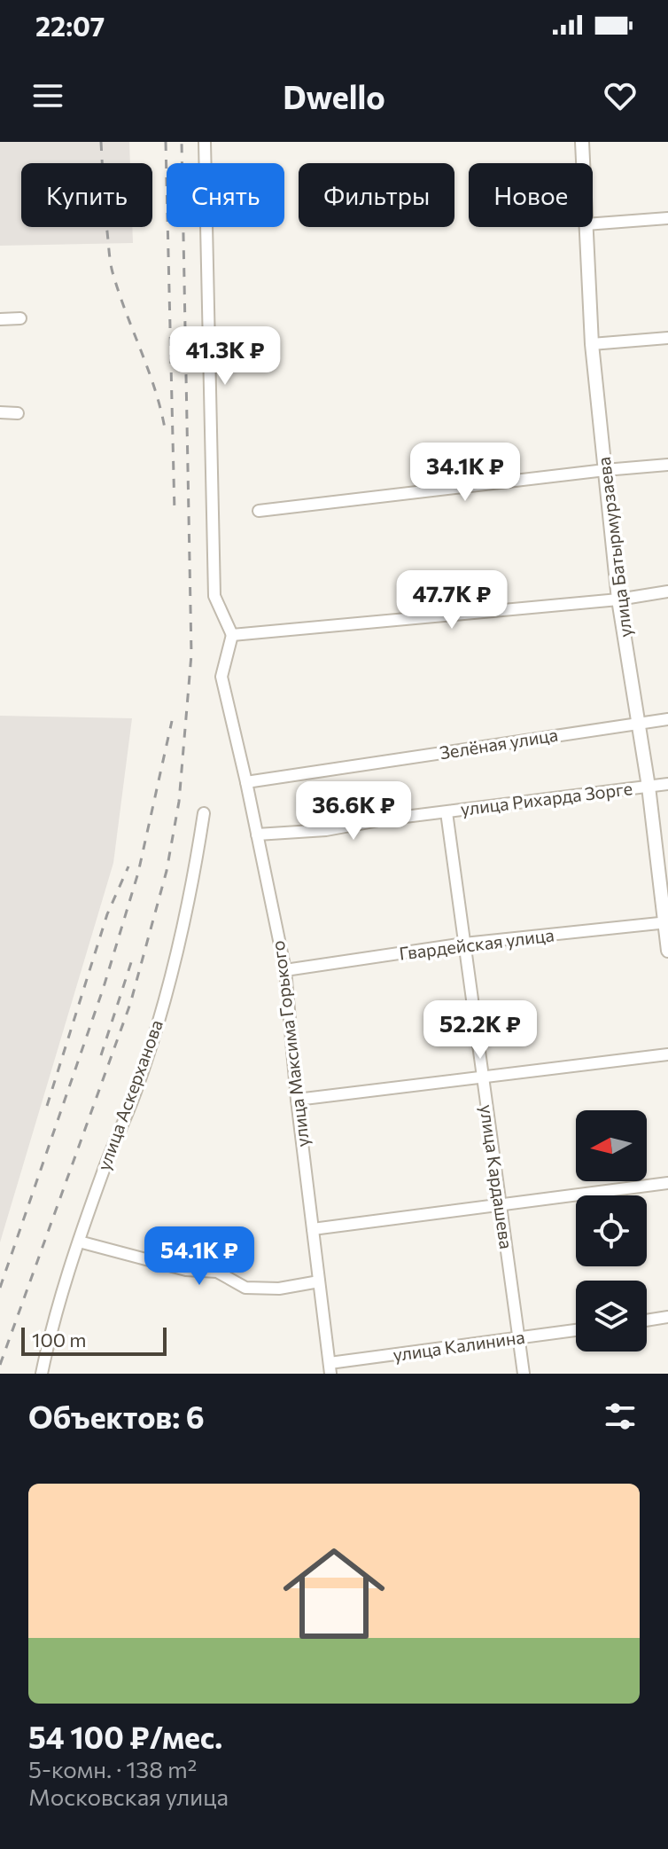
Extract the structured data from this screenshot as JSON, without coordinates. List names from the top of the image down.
{
  "streets": {
    "street": [
      "улица Батырмурзаева",
      "Зелёная улица",
      "улица Рихарда Зорге",
      "Гвардейская улица",
      "улица Максима Горького",
      "улица Аскерханова",
      "улица Кардашева",
      "улица Калинина"
    ]
  },
  "crossings": [
    ["улица Батырмурзаева", "Зелёная улица"],
    ["улица Батырмурзаева", "улица Рихарда Зорге"],
    ["улица Батырмурзаева", "Гвардейская улица"],
    ["Зелёная улица", "улица Максима Горького"],
    ["улица Рихарда Зорге", "улица Максима Горького"],
    ["улица Рихарда Зорге", "улица Кардашева"],
    ["Гвардейская улица", "улица Максима Горького"],
    ["Гвардейская улица", "улица Кардашева"],
    ["улица Максима Горького", "улица Калинина"],
    ["улица Кардашева", "улица Калинина"]
  ],
  "scale_bar": "100 m",
  "north": "left",
  "page": {
    "status": "22:07",
    "header": "Dwello",
    "chip": [
      "Купить",
      "Снять",
      "Фильтры",
      "Новое"
    ],
    "price": [
      "41.3K ₽",
      "34.1K ₽",
      "47.7K ₽",
      "36.6K ₽",
      "52.2K ₽",
      "54.1K ₽"
    ],
    "scale": "100 m",
    "heading": "Объектов: 6",
    "list": [
      {
        "name": "54 100 ₽/мес.",
        "note": "5-комн. · 138 m² · Московская улица"
      }
    ]
  }
}
